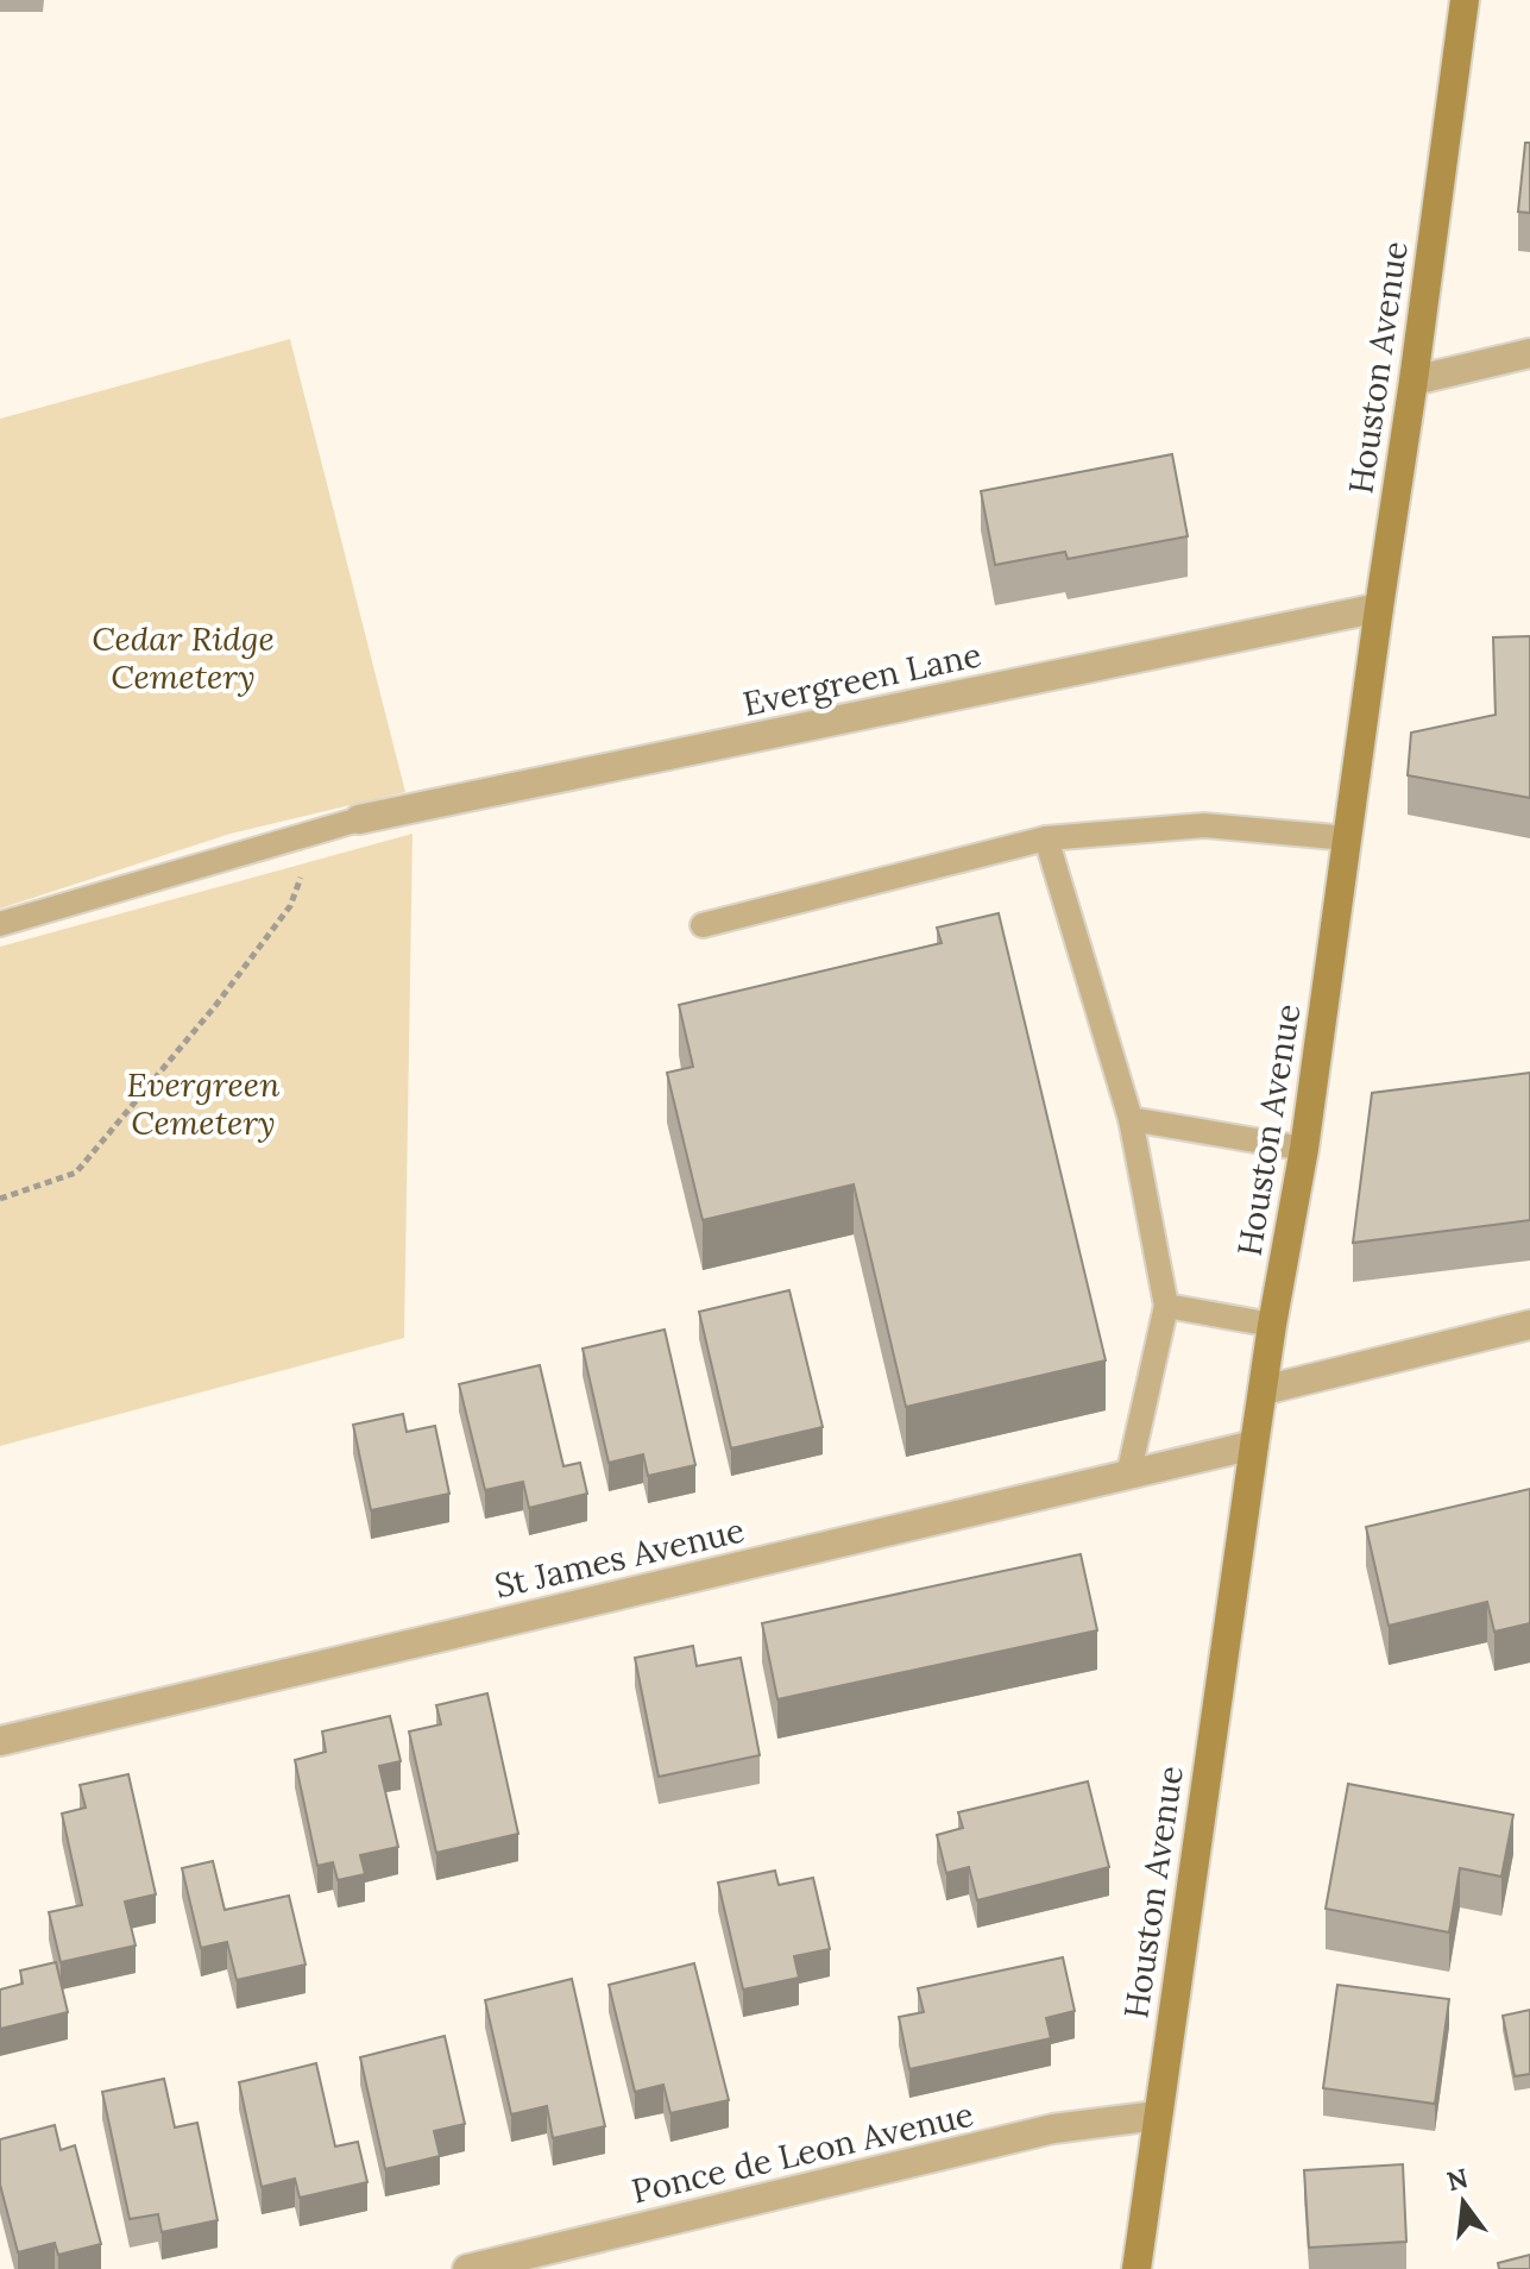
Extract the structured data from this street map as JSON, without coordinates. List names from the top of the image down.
{
  "streets": {
    "street": [
      "Houston Avenue",
      "Evergreen Lane",
      "St James Avenue",
      "Ponce de Leon Avenue"
    ]
  },
  "crossings": [
    ["Houston Avenue", "Evergreen Lane"],
    ["Houston Avenue", "St James Avenue"],
    ["Houston Avenue", "Ponce de Leon Avenue"]
  ],
  "parks": ["Cedar Ridge Cemetery", "Evergreen Cemetery"],
  "north": "top"
}
